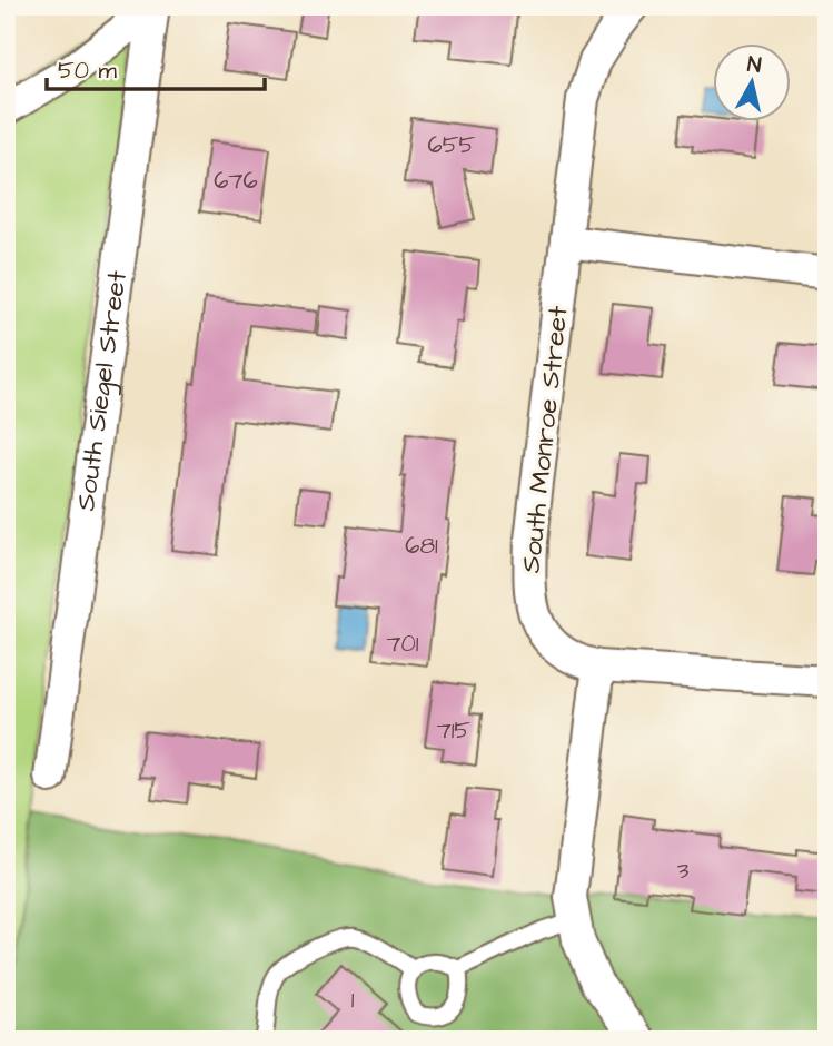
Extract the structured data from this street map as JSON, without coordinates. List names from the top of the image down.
{
  "streets": {
    "street": ["South Siegel Street", "South Monroe Street"]
  },
  "house_numbers": [
    "655",
    "676",
    "681",
    "701",
    "715",
    "3",
    "1"
  ],
  "scale_bar": "50 m",
  "north": "top"
}
